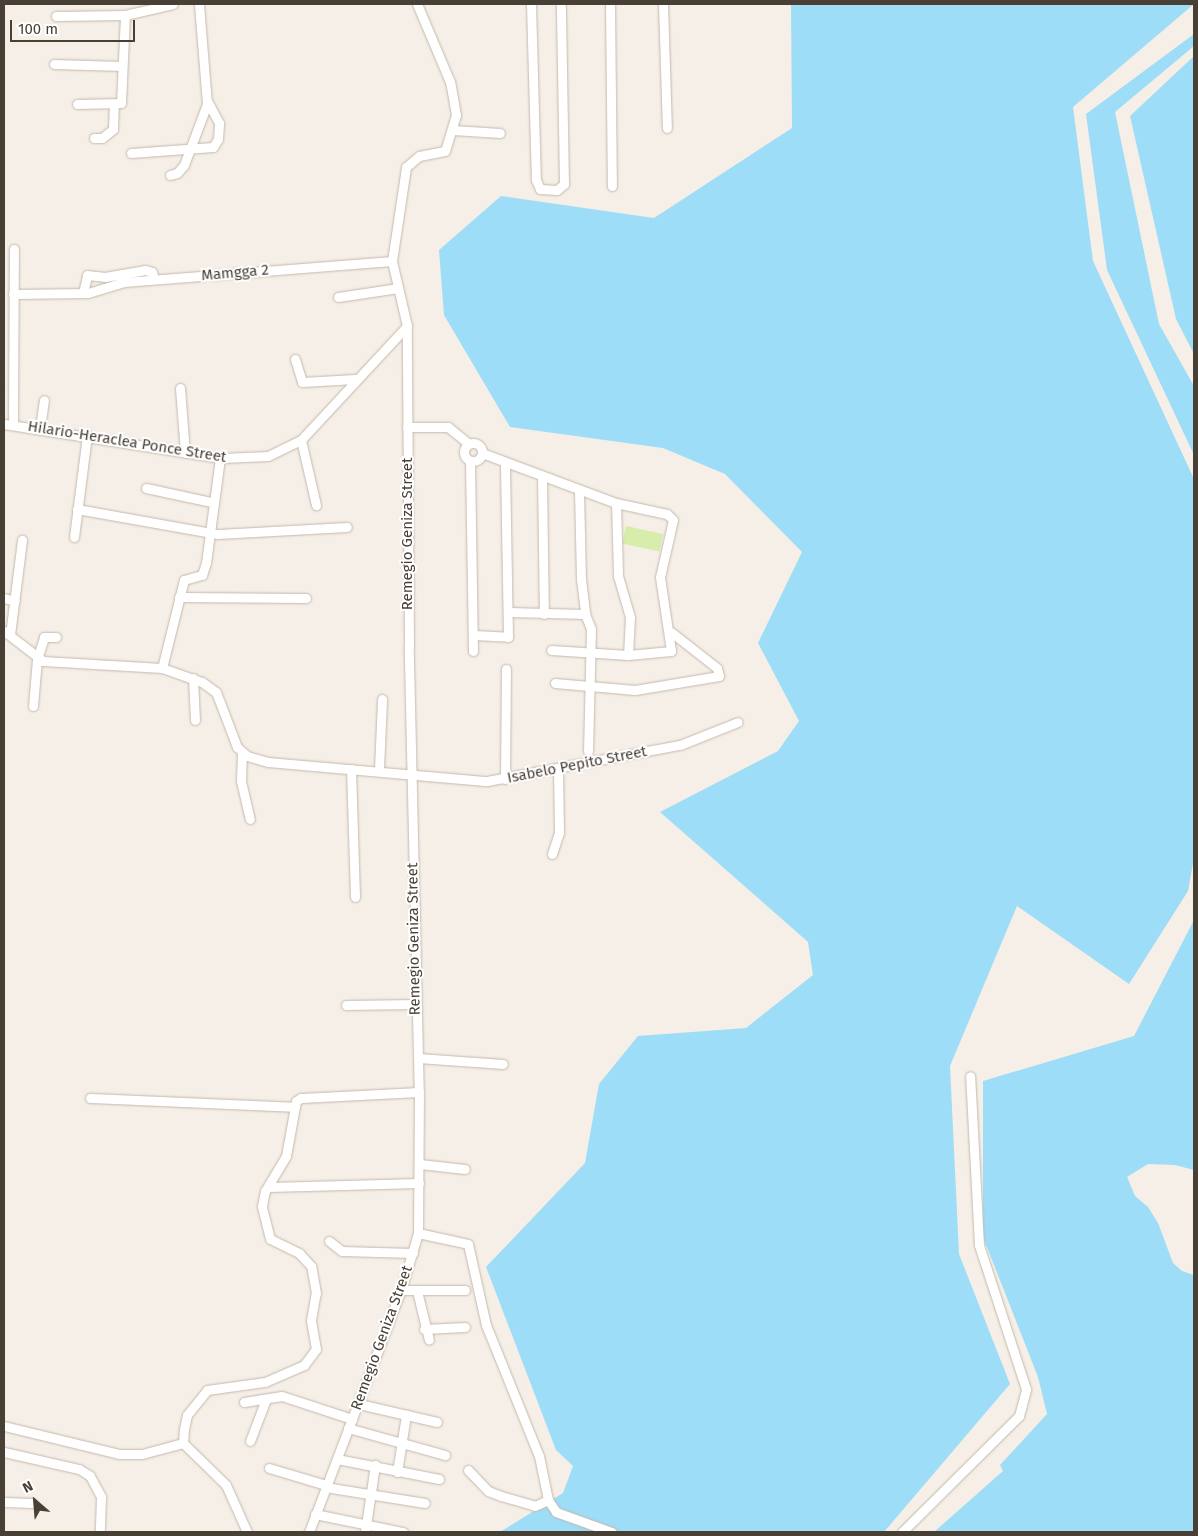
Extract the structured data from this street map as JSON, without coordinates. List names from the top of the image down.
{
  "streets": {
    "street": [
      "Mamgga 2",
      "Hilario-Heraclea Ponce Street",
      "Remegio Geniza Street",
      "Isabelo Pepito Street"
    ]
  },
  "crossings": [
    ["Hilario-Heraclea Ponce Street", "Remegio Geniza Street"],
    ["Remegio Geniza Street", "Isabelo Pepito Street"]
  ],
  "scale_bar": "100 m",
  "north": "top left"
}
